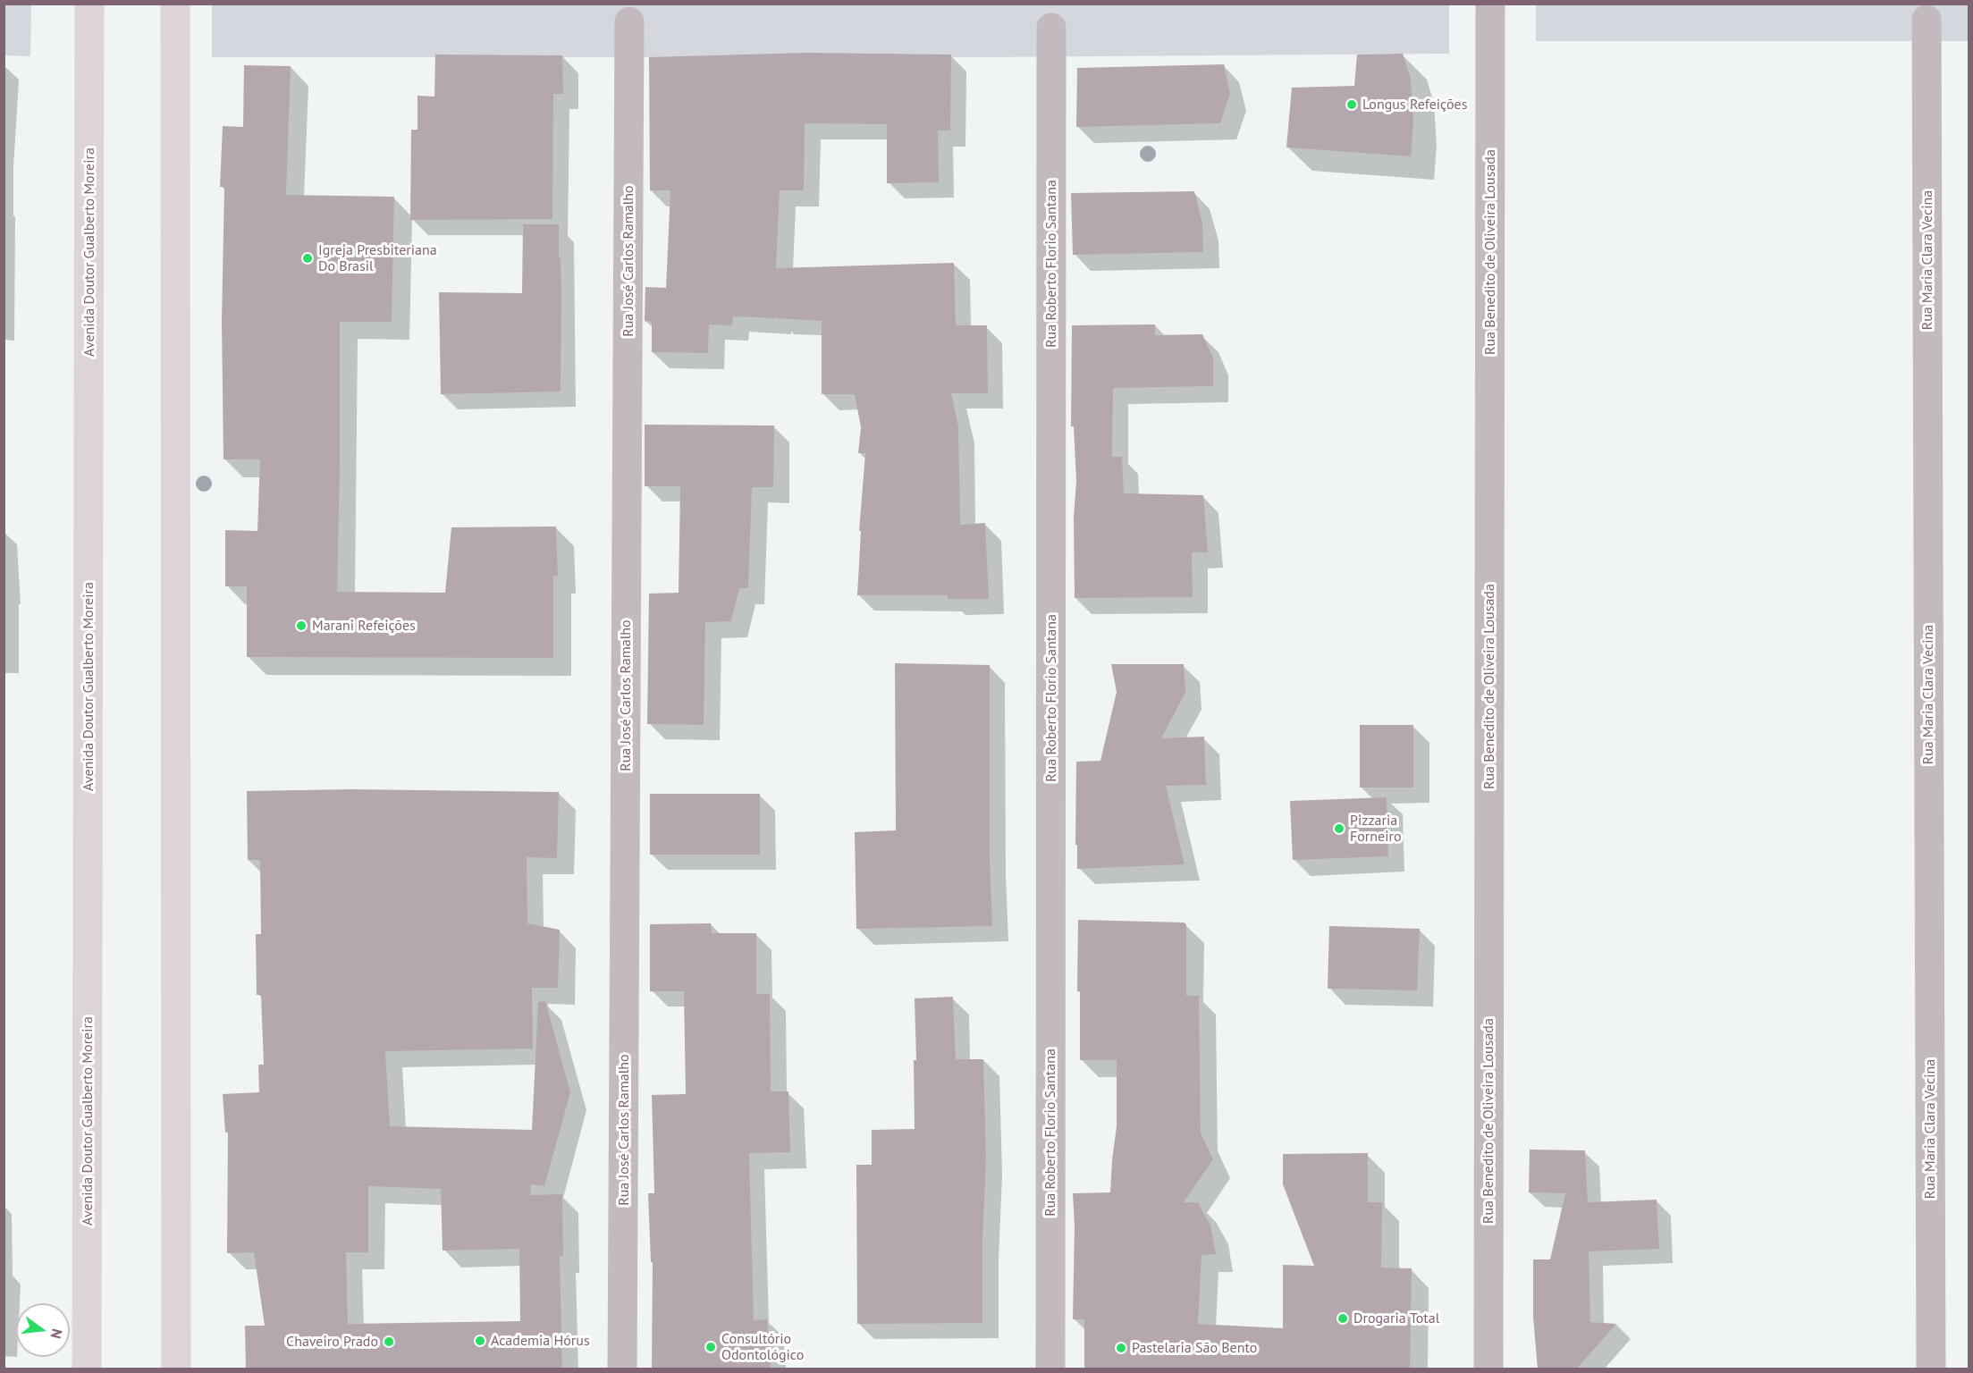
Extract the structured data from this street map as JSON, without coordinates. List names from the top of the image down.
{
  "streets": {
    "main road": ["Avenida Doutor Gualberto Moreira"],
    "street": [
      "Rua Benedito de Oliveira Lousada",
      "Rua Maria Clara Vecina",
      "Rua José Carlos Ramalho",
      "Rua Roberto Florio Santana"
    ]
  },
  "places": [
    "Longus Refeições",
    "Igreja Presbiteriana Do Brasil",
    "Marani Refeições",
    "Pizzaria Forneiro",
    "Drogaria Total",
    "Academia Hórus",
    "Chaveiro Prado",
    "Consultório Odontológico",
    "Pastelaria São Bento"
  ],
  "north": "right"
}
